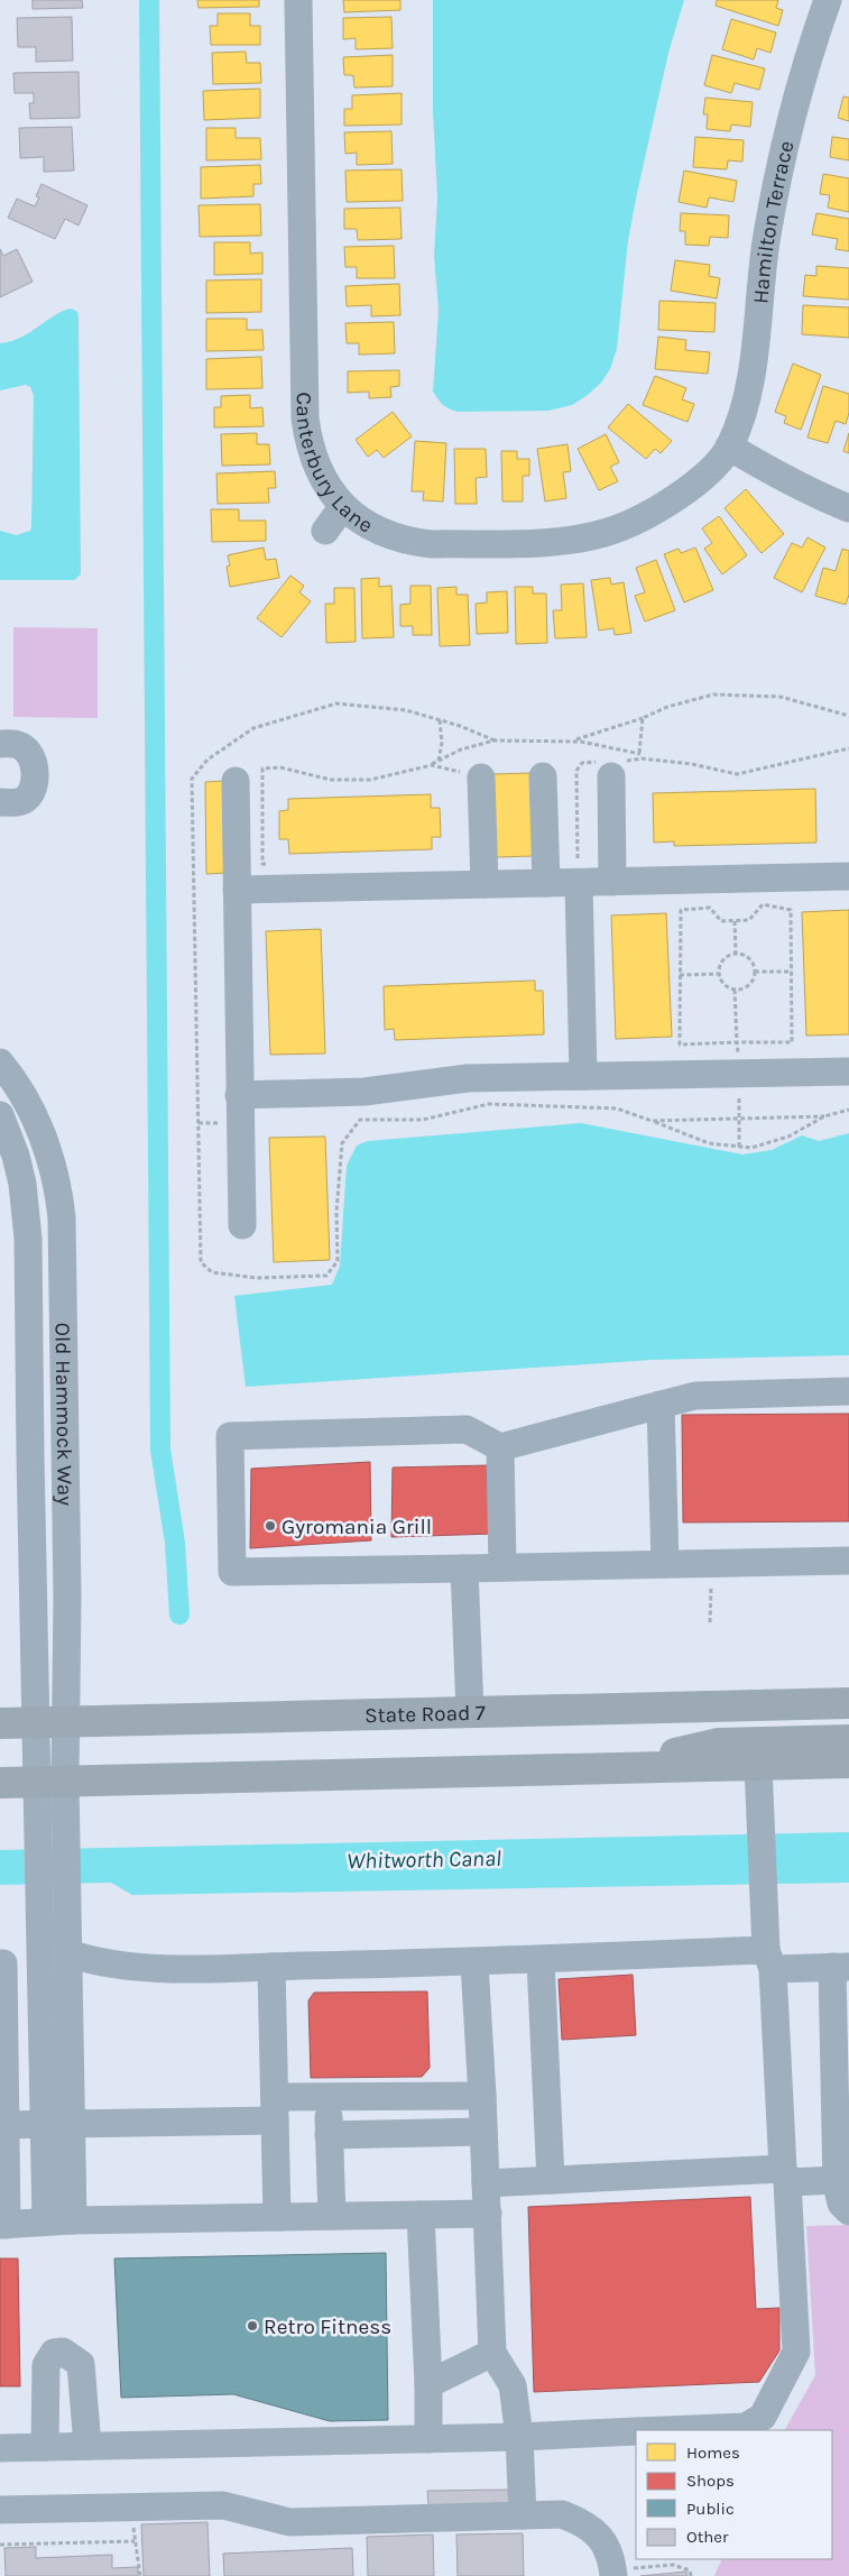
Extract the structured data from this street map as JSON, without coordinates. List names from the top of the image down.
{
  "streets": {
    "main road": ["State Road 7"],
    "street": ["Hamilton Terrace", "Canterbury Lane", "Old Hammock Way"]
  },
  "crossings": [
    ["Hamilton Terrace", "Canterbury Lane"],
    ["Old Hammock Way", "State Road 7"]
  ],
  "water": ["Whitworth Canal"],
  "places": ["Gyromania Grill", "Retro Fitness"],
  "legend": [
    "Homes",
    "Shops",
    "Public",
    "Other"
  ]
}
